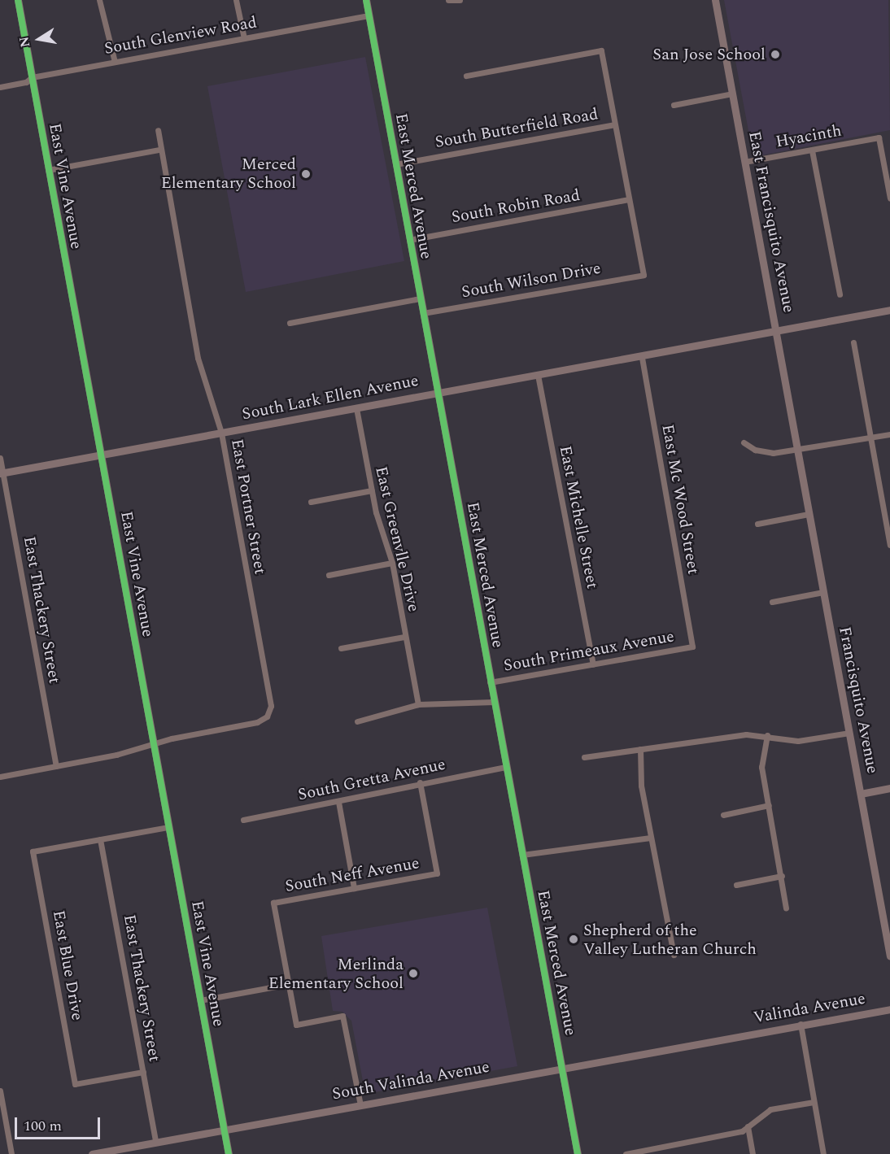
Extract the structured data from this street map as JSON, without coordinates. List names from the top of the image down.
{
  "streets": {
    "street": [
      "South Glenview Road",
      "South Butterfield Road",
      "Hyacinth",
      "East Vine Avenue",
      "East Merced Avenue",
      "South Robin Road",
      "East Francisquito Avenue",
      "South Wilson Drive",
      "South Lark Ellen Avenue",
      "East Mc Wood Street",
      "East Portner Street",
      "East Michelle Street",
      "East Greenvlle Drive",
      "East Thackery Street",
      "South Primeaux Avenue",
      "Francisquito Avenue",
      "South Gretta Avenue",
      "South Neff Avenue",
      "East Blue Drive",
      "Valinda Avenue",
      "South Valinda Avenue"
    ]
  },
  "crossings": [
    ["South Glenview Road", "East Vine Avenue"],
    ["South Glenview Road", "East Merced Avenue"],
    ["South Butterfield Road", "East Merced Avenue"],
    ["Hyacinth", "East Francisquito Avenue"],
    ["East Vine Avenue", "South Lark Ellen Avenue"],
    ["East Vine Avenue", "East Portner Street"],
    ["East Vine Avenue", "South Valinda Avenue"],
    ["East Merced Avenue", "South Robin Road"],
    ["East Merced Avenue", "South Wilson Drive"],
    ["East Merced Avenue", "South Lark Ellen Avenue"],
    ["East Merced Avenue", "South Primeaux Avenue"],
    ["East Merced Avenue", "South Gretta Avenue"],
    ["East Merced Avenue", "South Valinda Avenue"],
    ["South Robin Road", "South Wilson Drive"],
    ["East Francisquito Avenue", "South Lark Ellen Avenue"],
    ["East Francisquito Avenue", "Francisquito Avenue"],
    ["South Lark Ellen Avenue", "East Mc Wood Street"],
    ["South Lark Ellen Avenue", "East Portner Street"],
    ["South Lark Ellen Avenue", "East Michelle Street"],
    ["South Lark Ellen Avenue", "East Greenvlle Drive"],
    ["South Lark Ellen Avenue", "East Thackery Street"],
    ["East Mc Wood Street", "South Primeaux Avenue"],
    ["East Michelle Street", "South Primeaux Avenue"],
    ["East Thackery Street", "East Blue Drive"],
    ["East Thackery Street", "South Valinda Avenue"],
    ["South Gretta Avenue", "South Neff Avenue"],
    ["Valinda Avenue", "South Valinda Avenue"]
  ],
  "places": [
    "San Jose School",
    "Merced Elementary School",
    "Shepherd of the Valley Lutheran Church",
    "Merlinda Elementary School"
  ],
  "scale_bar": "100 m",
  "north": "left"
}
